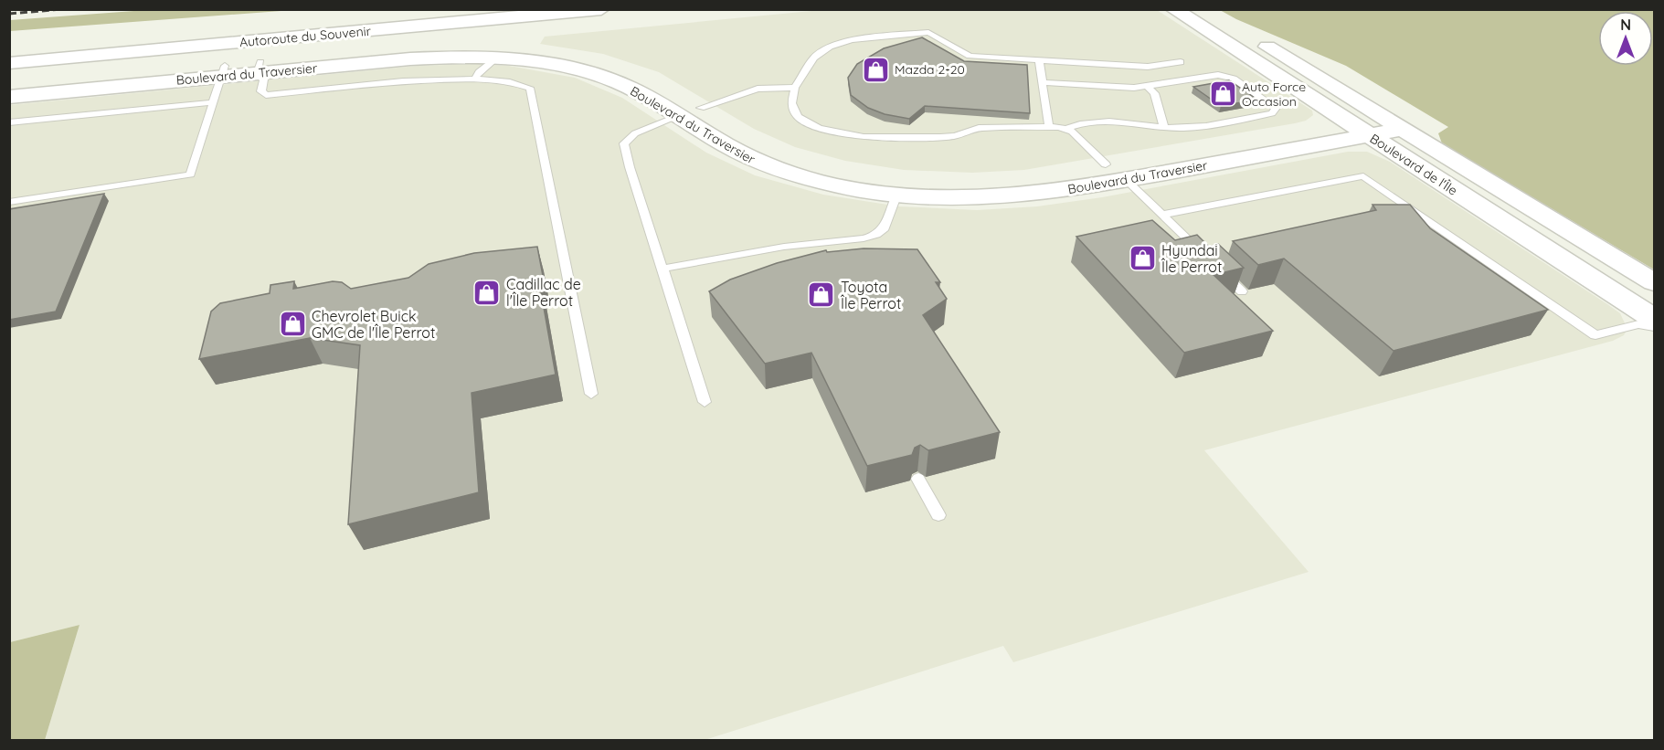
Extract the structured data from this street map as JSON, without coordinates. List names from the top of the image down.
{
  "streets": {
    "main road": ["Autoroute du Souvenir", "Boulevard du Traversier", "Boulevard de l'Île"]
  },
  "crossings": [
    ["Boulevard du Traversier", "Boulevard de l'Île"]
  ],
  "places": {
    "shop": [
      "Mazda 2-20",
      "Auto Force Occasion",
      "Hyundai Île Perrot",
      "Cadillac de l'Île Perrot",
      "Toyota Île Perrot",
      "Chevrolet Buick GMC de l'Île Perrot"
    ]
  },
  "north": "top"
}
